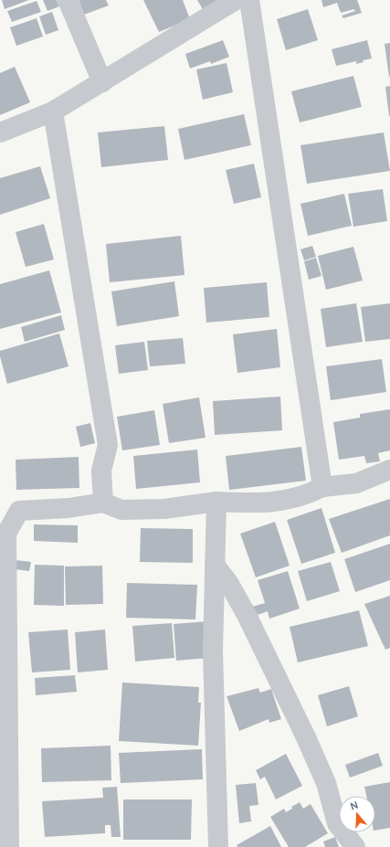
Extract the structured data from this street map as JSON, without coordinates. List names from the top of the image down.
{
  "north": "top"
}
